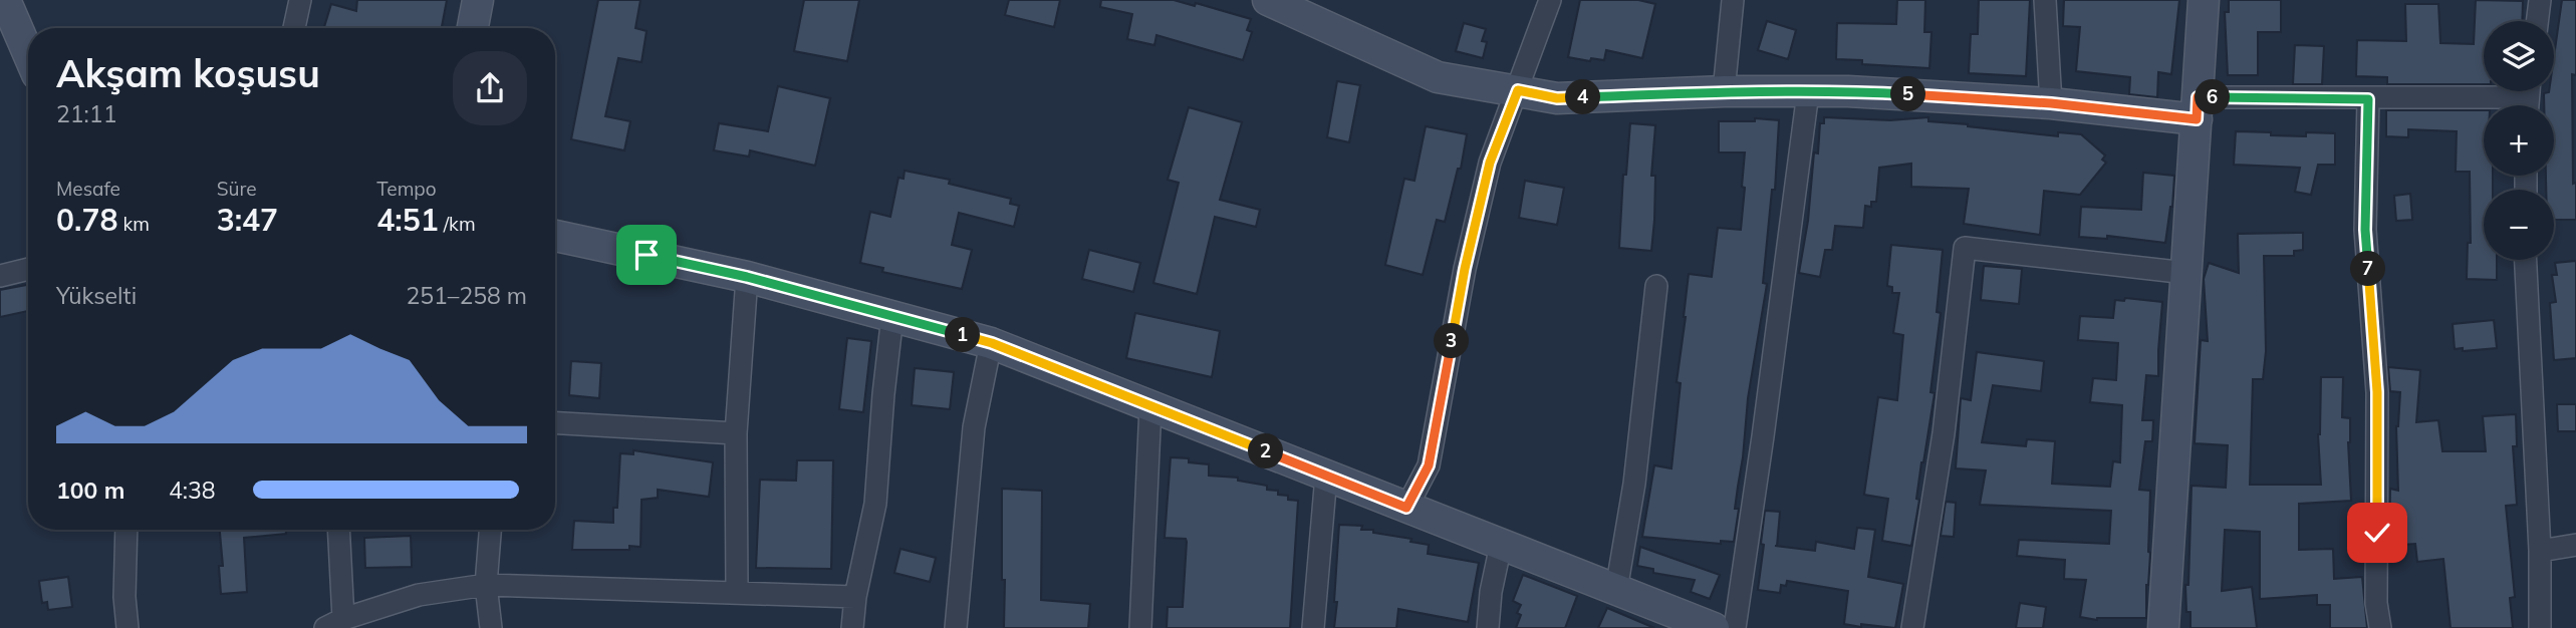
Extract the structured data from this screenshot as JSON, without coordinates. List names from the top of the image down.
{
  "page": {
    "map_buttons": ["+", "−"],
    "heading": ["Akşam koşusu", "21:11"],
    "pins": [
      "5",
      "4",
      "6",
      "7",
      "1",
      "3",
      "2"
    ],
    "stats": [
      ["Mesafe", "0.78 km"],
      ["Süre", "3:47"],
      ["Tempo", "4:51 /km"]
    ],
    "chart": ["Yükselti", "251–258 m"],
    "list": [
      {
        "name": "100 m",
        "note": "4:38"
      }
    ]
  }
}
